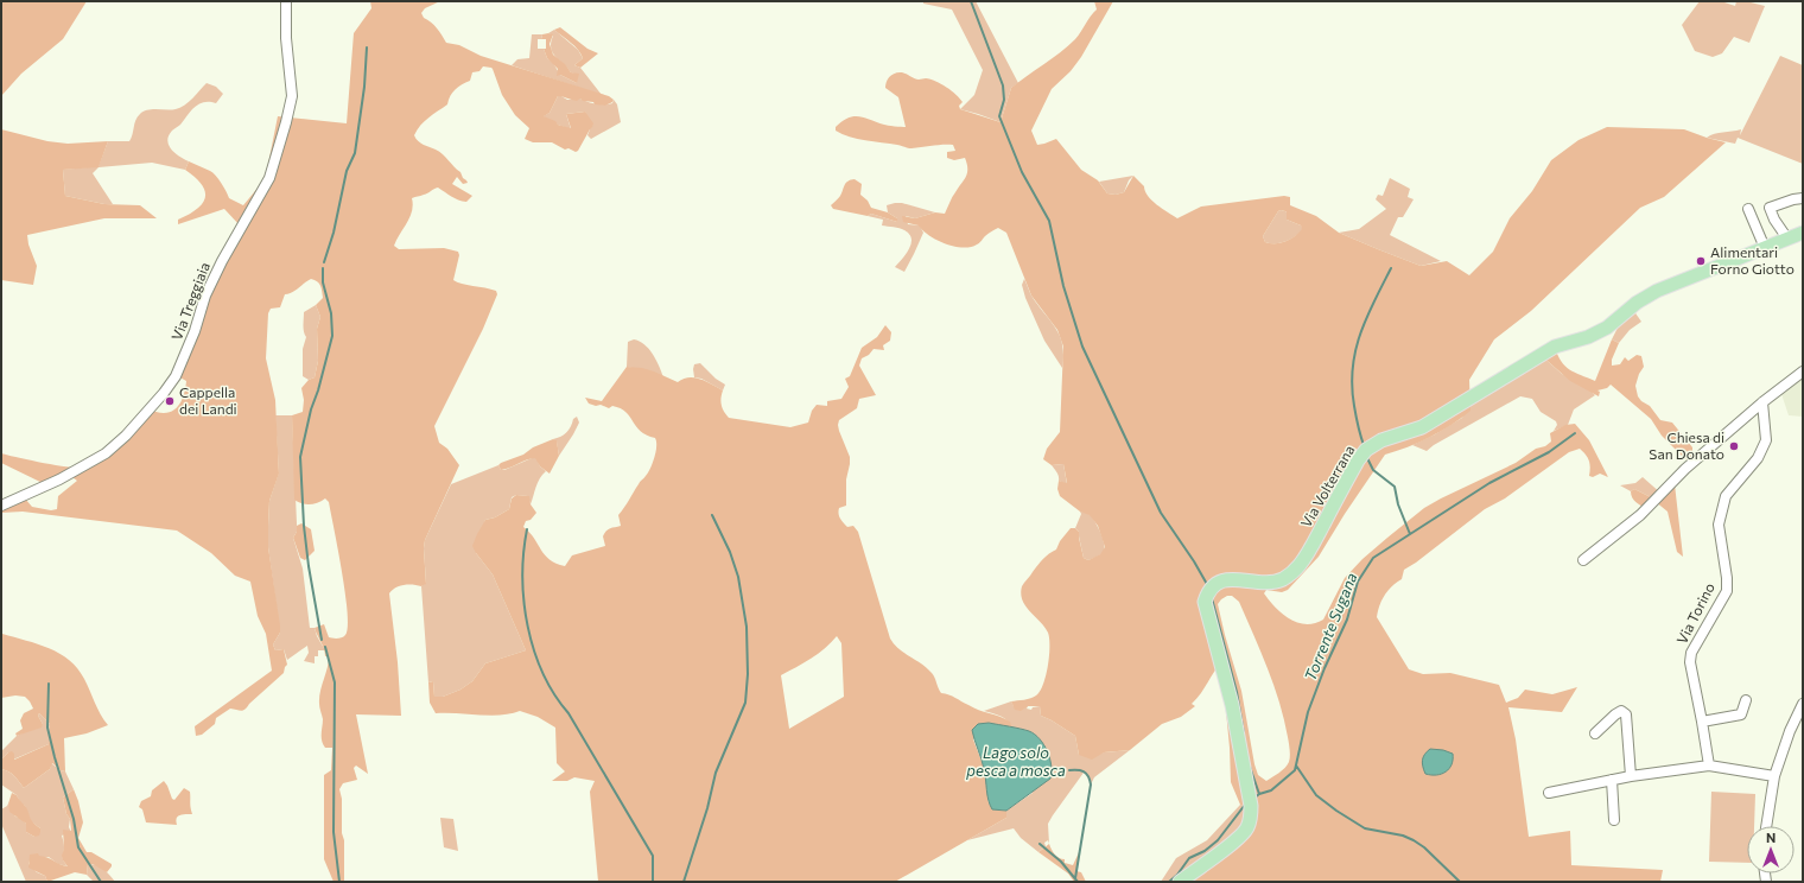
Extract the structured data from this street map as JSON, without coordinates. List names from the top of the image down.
{
  "streets": {
    "main road": ["Via Volterrana"],
    "street": ["Via Treggiaia", "Via Torino"]
  },
  "water": ["Torrente Sugana", "Lago solo pesca a mosca"],
  "places": ["Alimentari Forno Giotto", "Cappella dei Landi", "Chiesa di San Donato"],
  "north": "top"
}
